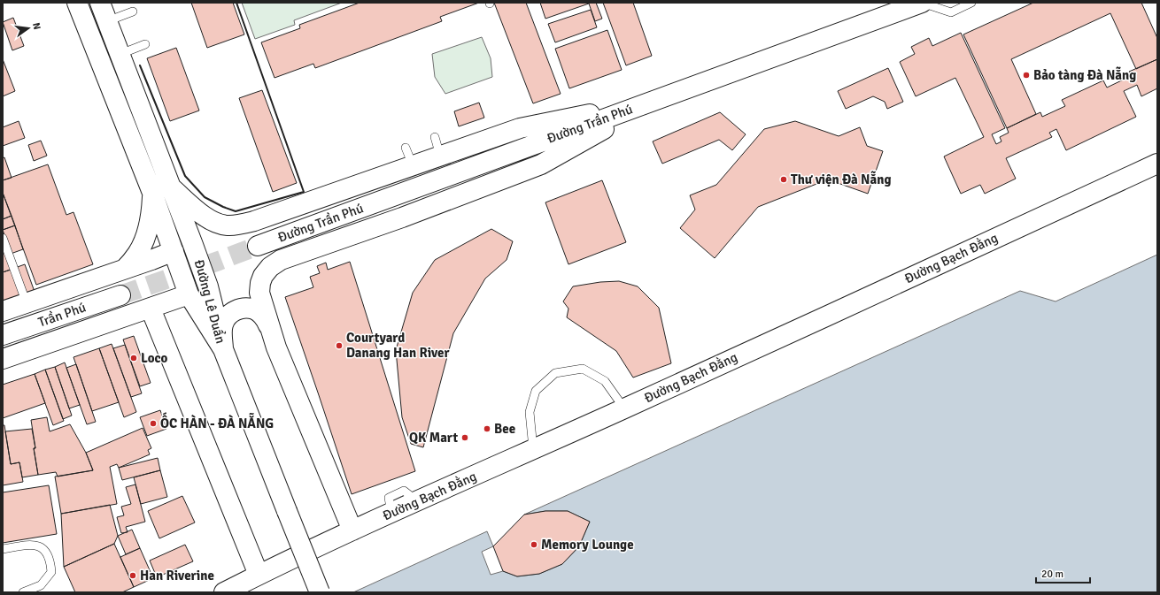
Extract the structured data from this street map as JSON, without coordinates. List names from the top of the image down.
{
  "streets": {
    "main road": [
      "Đường Trần Phú",
      "Đường Bạch Đằng",
      "Đường Lê Duẩn",
      "Trần Phú"
    ]
  },
  "places": [
    "Bảo tàng Đà Nẵng",
    "Thư viện Đà Nẵng",
    "Courtyard Danang Han River",
    "Loco",
    "ỐC HÀN - ĐÀ NẴNG",
    "Bee",
    "QK Mart",
    "Memory Lounge",
    "Han Riverine"
  ],
  "scale_bar": "20 m",
  "north": "right"
}
